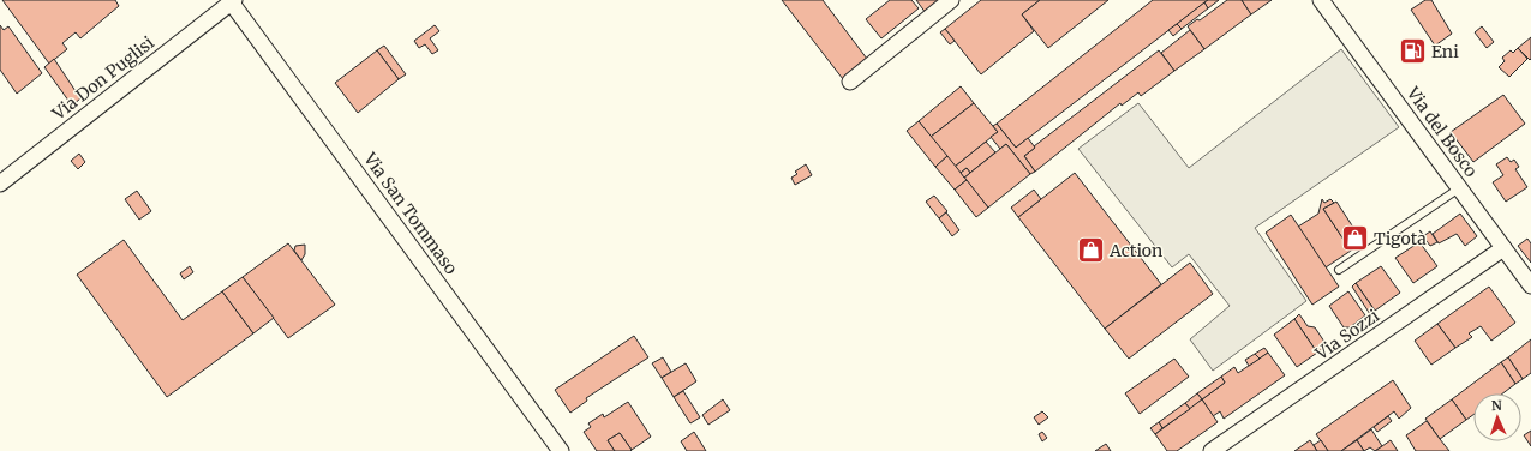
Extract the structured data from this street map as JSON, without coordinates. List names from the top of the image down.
{
  "streets": {
    "street": [
      "Via Don Puglisi",
      "Via del Bosco",
      "Via San Tommaso",
      "Via Sozzi"
    ]
  },
  "crossings": [
    ["Via Don Puglisi", "Via San Tommaso"],
    ["Via del Bosco", "Via Sozzi"]
  ],
  "places": {
    "fuel station": ["Eni"],
    "shop": ["Tigotà", "Action"]
  },
  "north": "top"
}
